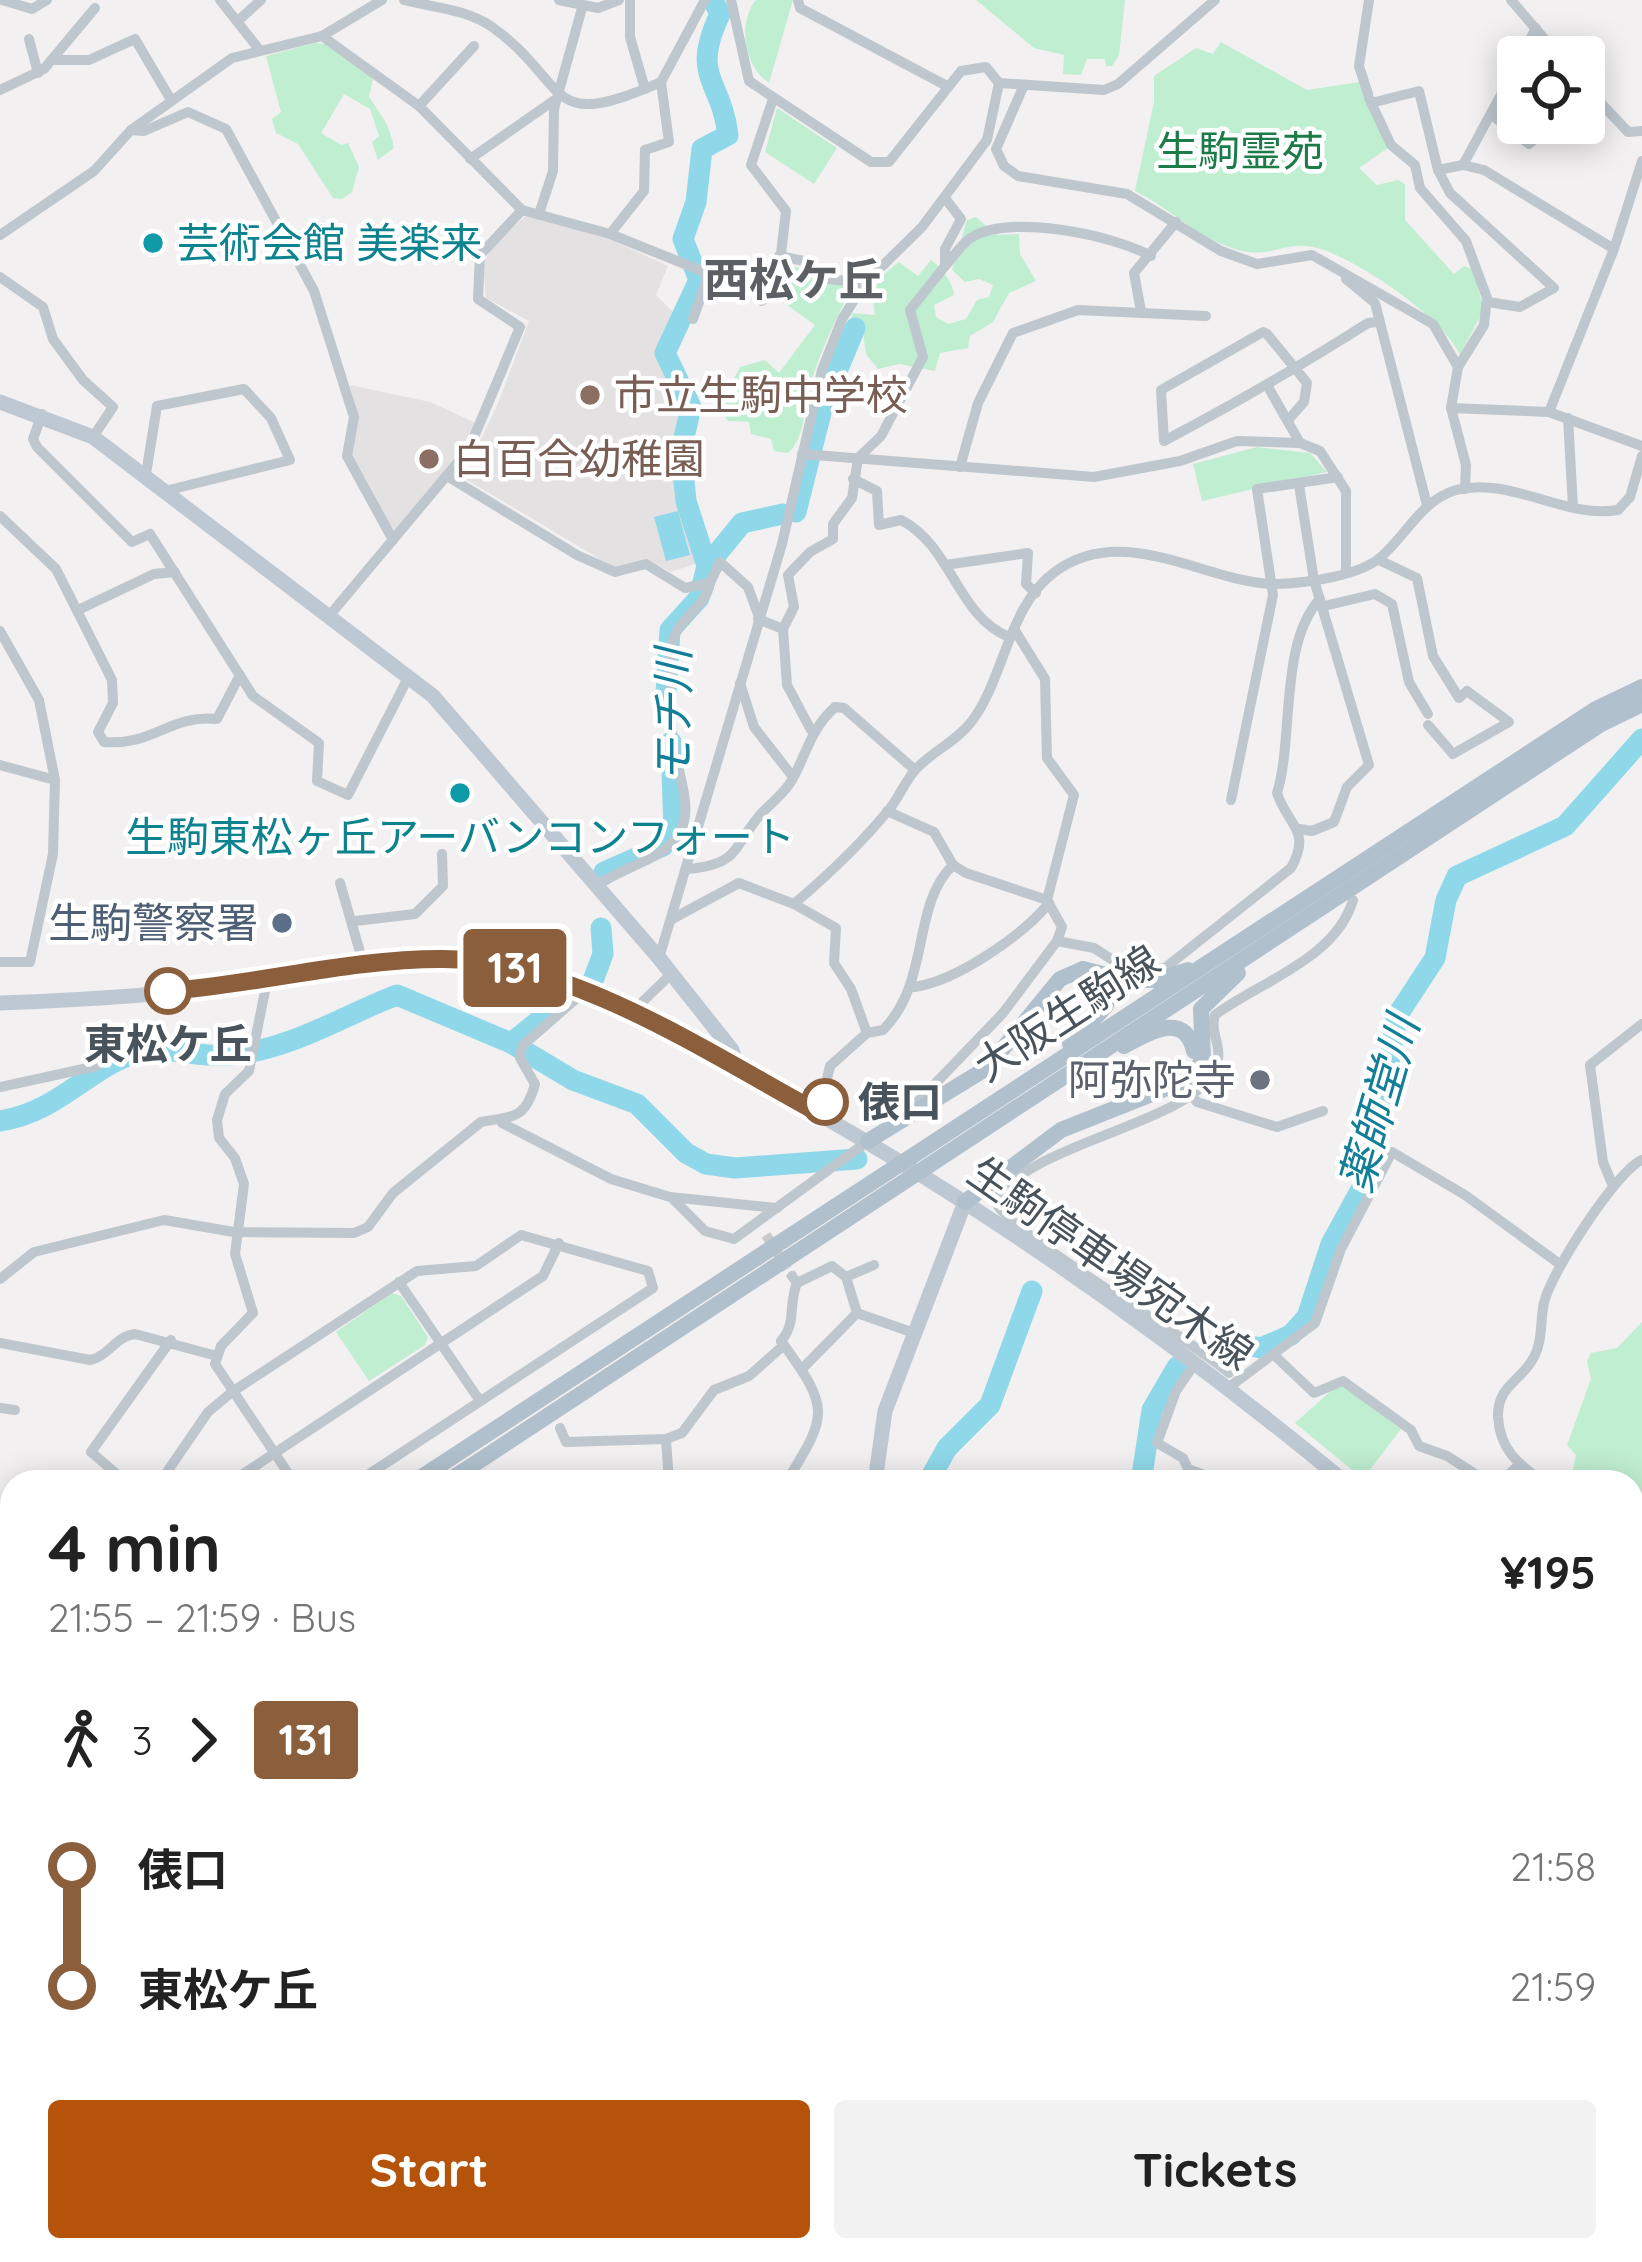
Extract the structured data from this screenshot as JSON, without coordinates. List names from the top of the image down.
{
  "streets": {
    "main road": ["大阪生駒線", "生駒停車場宛木線"]
  },
  "districts": ["西松ケ丘"],
  "water": ["モチ川", "薬師堂川"],
  "parks": ["生駒霊苑"],
  "places": [
    "芸術会館 美楽来",
    "市立生駒中学校",
    "白百合幼稚園",
    "生駒東松ヶ丘アーバンコンフォート",
    "生駒警察署",
    "東松ケ丘",
    "阿弥陀寺",
    "俵口"
  ],
  "lines": ["bus line 131"],
  "page": {
    "on_map": "131",
    "heading": ["4 min", "21:55 – 21:59 · Bus", "¥195"],
    "legs": ["3", "131"],
    "list": [
      {
        "name": "俵口",
        "value": "21:58"
      },
      {
        "name": "東松ケ丘",
        "value": "21:59"
      }
    ],
    "buttons": ["Start", "Tickets"]
  }
}
